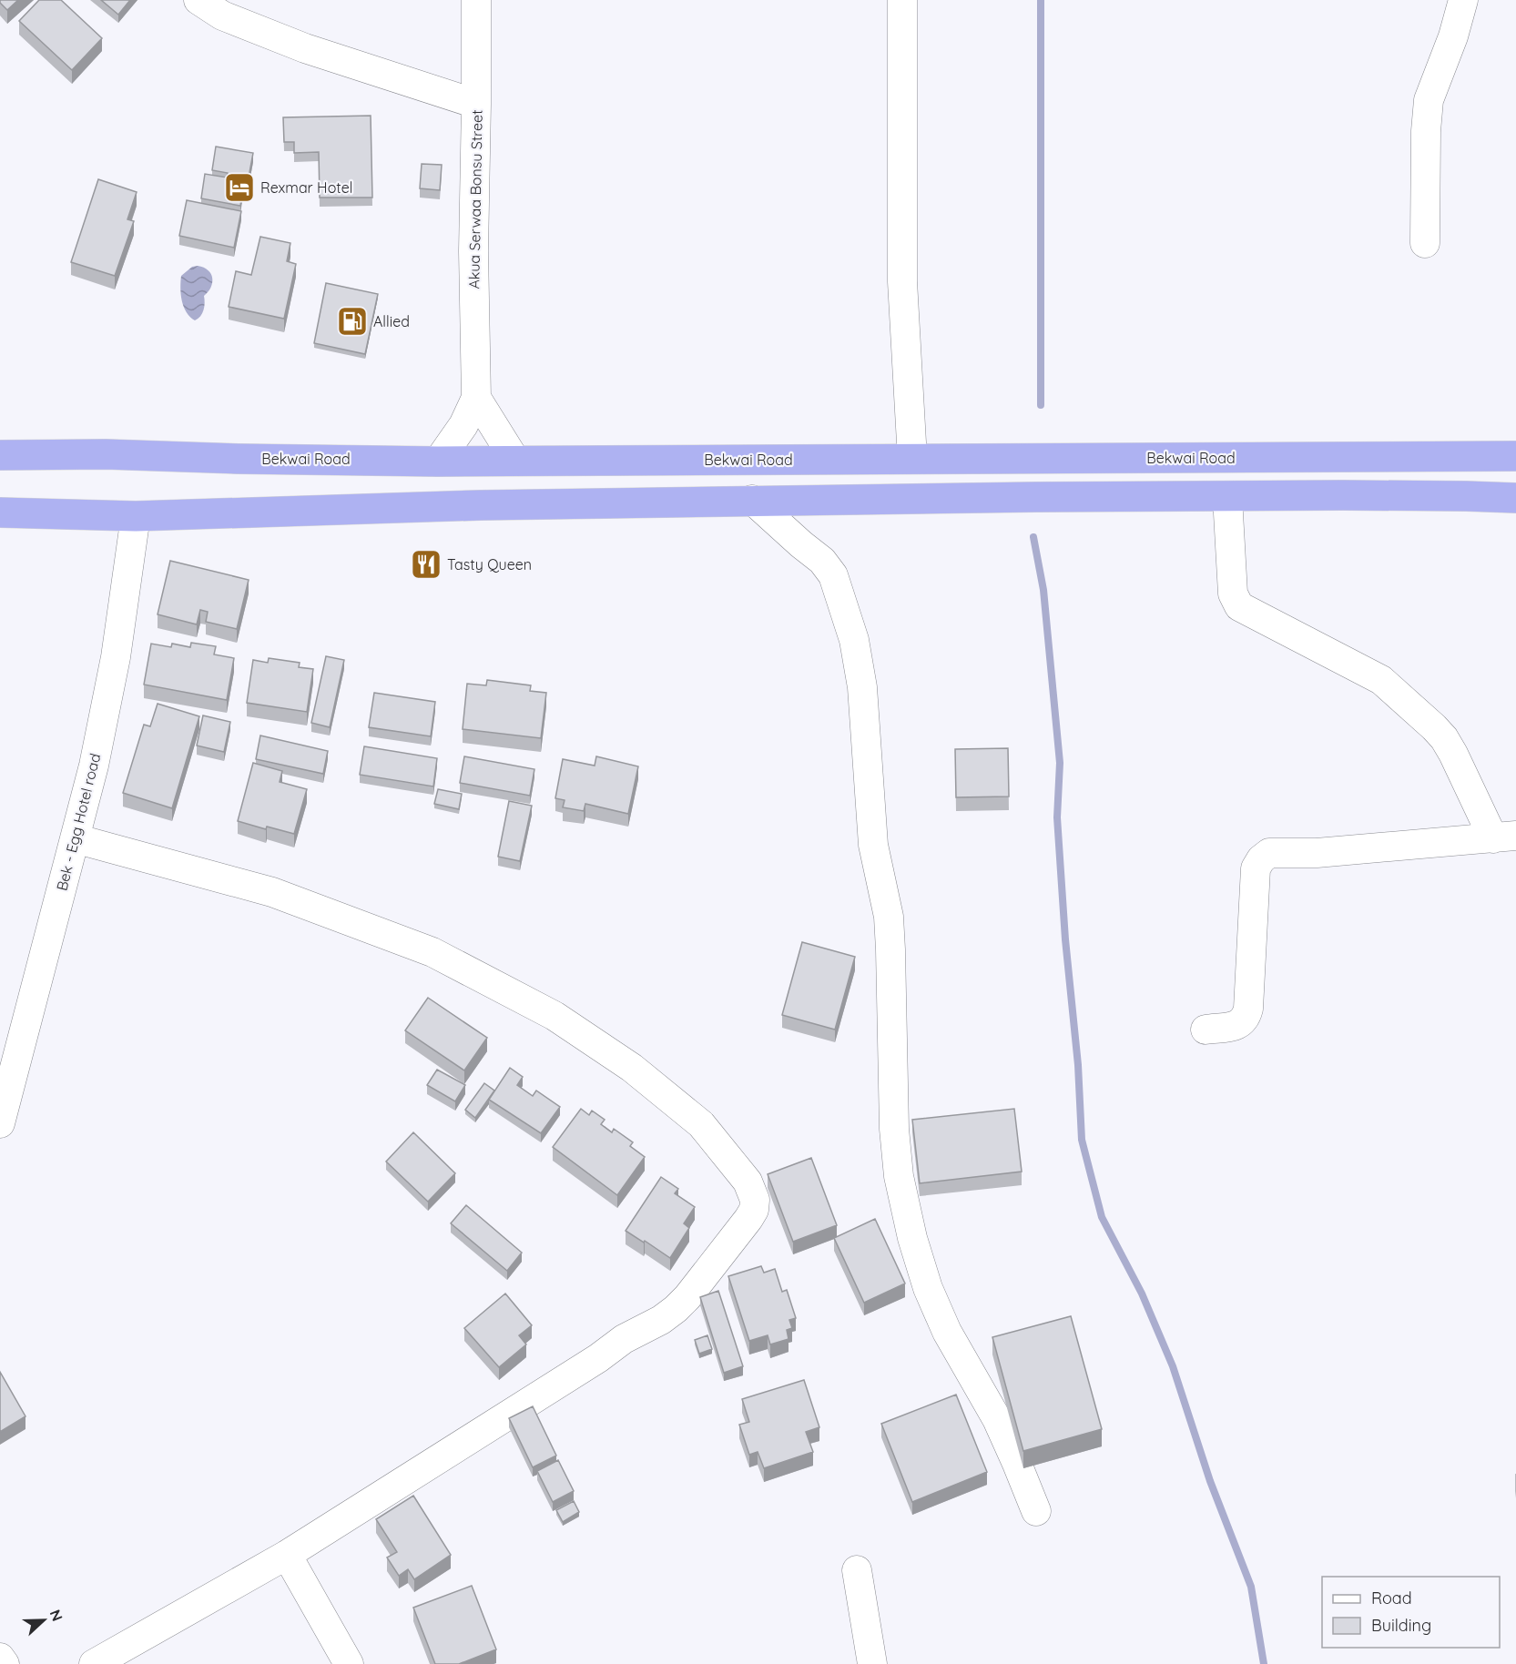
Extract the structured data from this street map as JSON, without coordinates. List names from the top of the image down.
{
  "streets": {
    "highway": ["Bekwai Road"],
    "street": ["Akua Serwaa Bonsu Street", "Bek - Egg Hotel road"]
  },
  "places": {
    "hotel": ["Rexmar Hotel"],
    "fuel station": ["Allied"],
    "restaurant": ["Tasty Queen"]
  },
  "legend": ["Road", "Building"],
  "north": "right"
}
